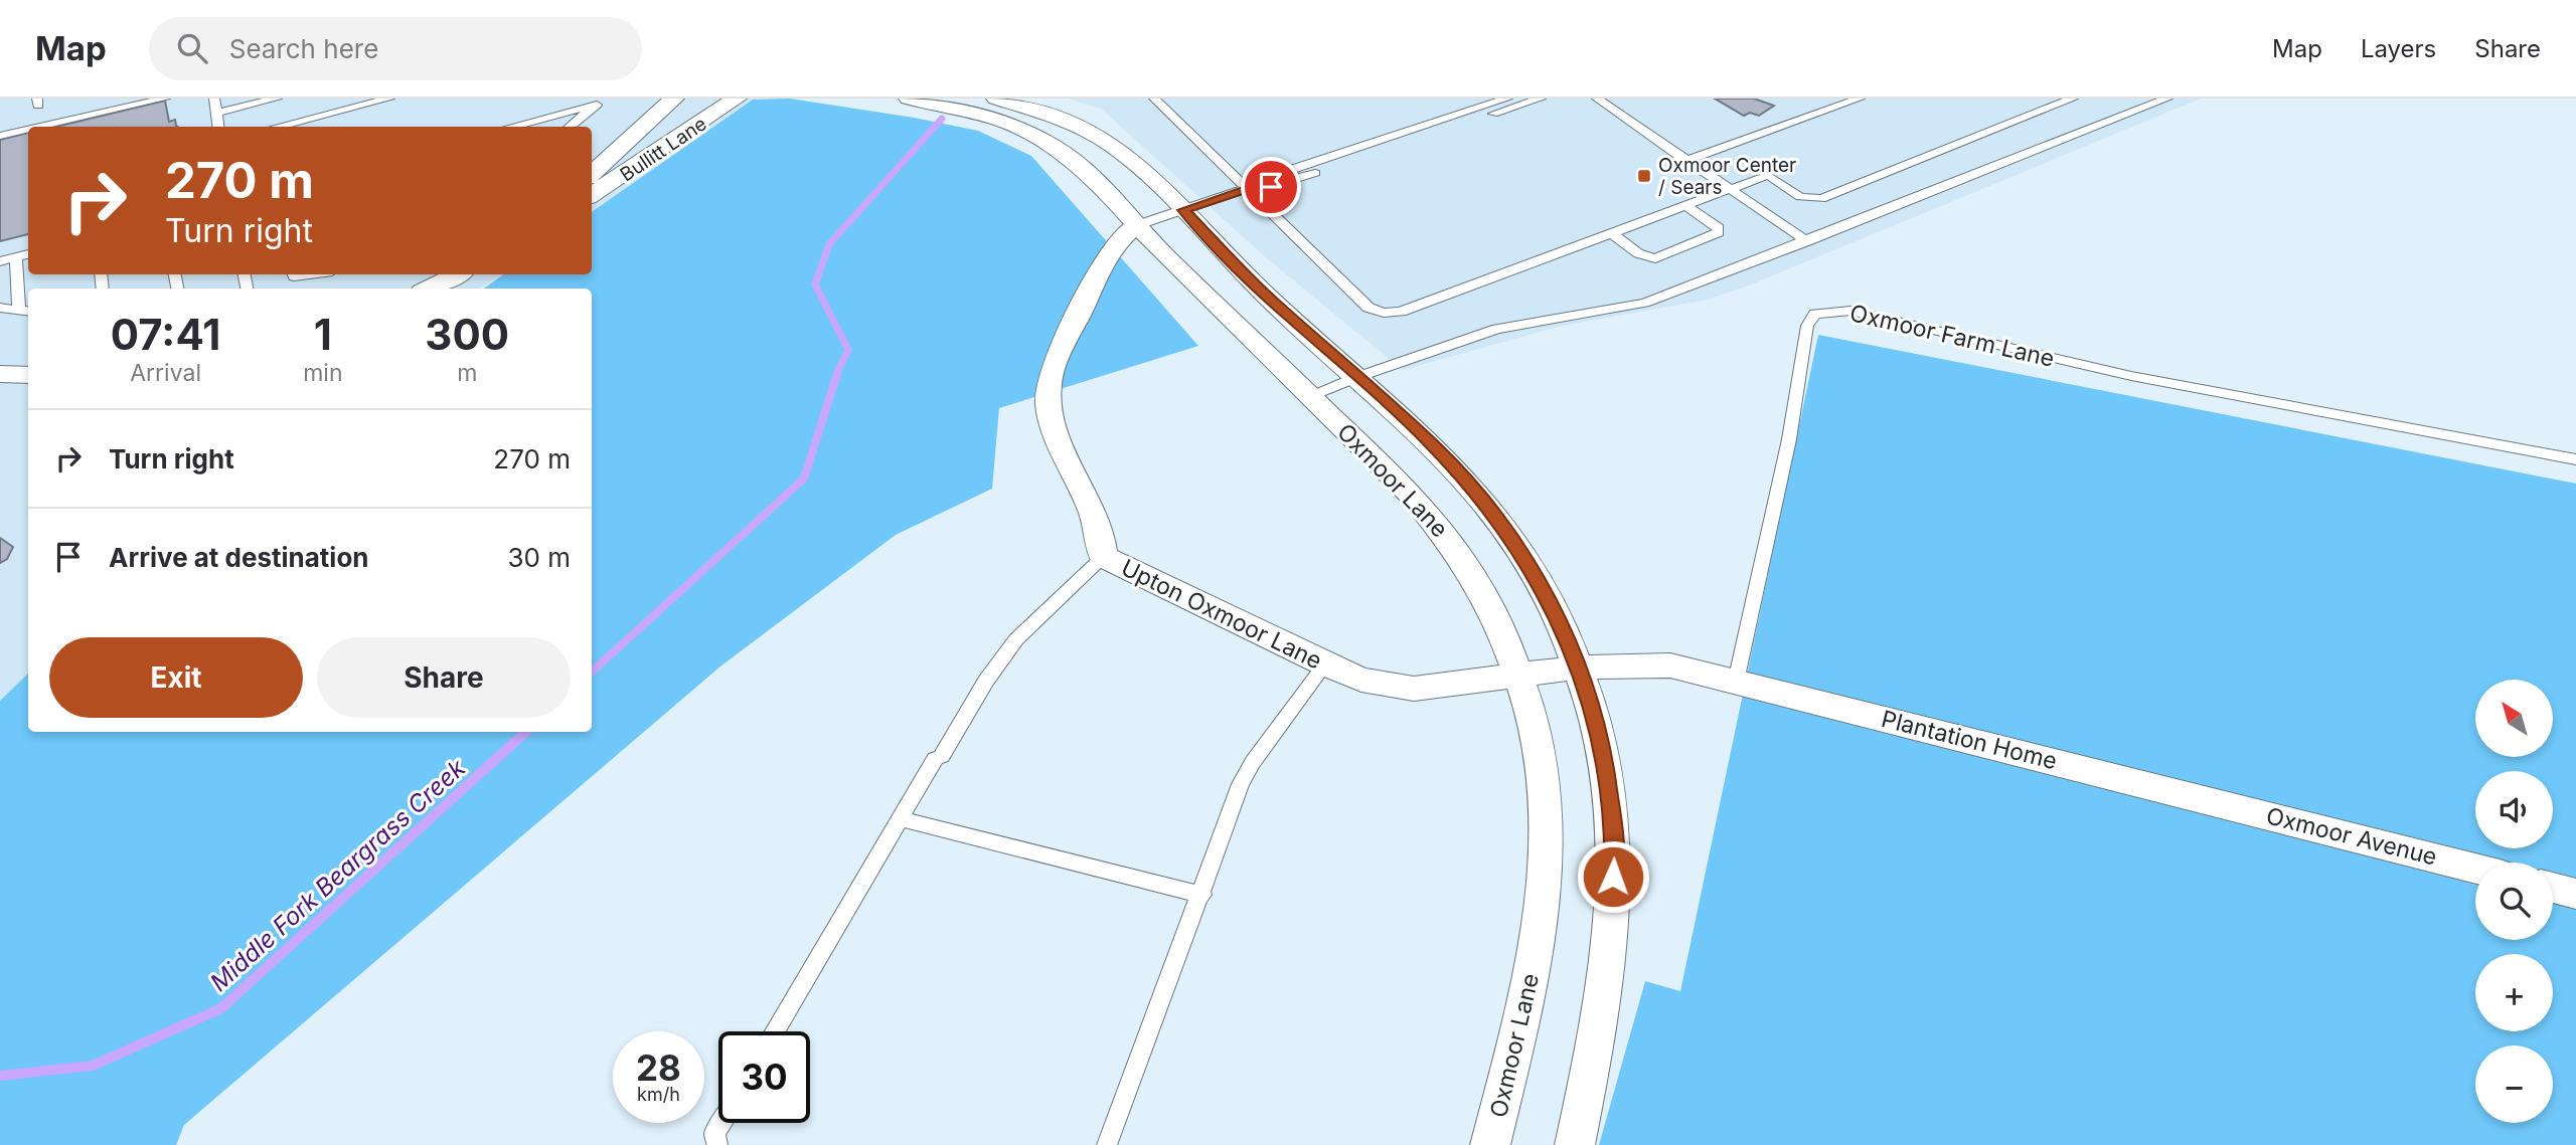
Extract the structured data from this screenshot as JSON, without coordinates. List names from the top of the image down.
{
  "streets": {
    "street": [
      "Bullitt Lane",
      "Oxmoor Lane",
      "Upton Oxmoor Lane",
      "Plantation Home",
      "Oxmoor Avenue"
    ],
    "lane": ["Oxmoor Farm Lane"]
  },
  "crossings": [
    ["Oxmoor Farm Lane", "Plantation Home"],
    ["Oxmoor Lane", "Upton Oxmoor Lane"],
    ["Plantation Home", "Oxmoor Avenue"]
  ],
  "water": ["Middle Fork Beargrass Creek"],
  "places": {
    "transit": ["Oxmoor Center / Sears"]
  },
  "north": "top left",
  "page": {
    "header": "Map",
    "search": "Search here",
    "nav": ["Map", "Layers", "Share"],
    "turn": ["270 m", "Turn right"],
    "eta": [
      "07:41",
      "Arrival",
      "1",
      "min",
      "300",
      "m"
    ],
    "list": [
      {
        "name": "Turn right",
        "value": "270 m"
      },
      {
        "name": "Arrive at destination",
        "value": "30 m"
      }
    ],
    "buttons": ["Exit", "Share"],
    "map_buttons": ["+", "−"],
    "speed": "28 km/h",
    "limit": "30"
  }
}
